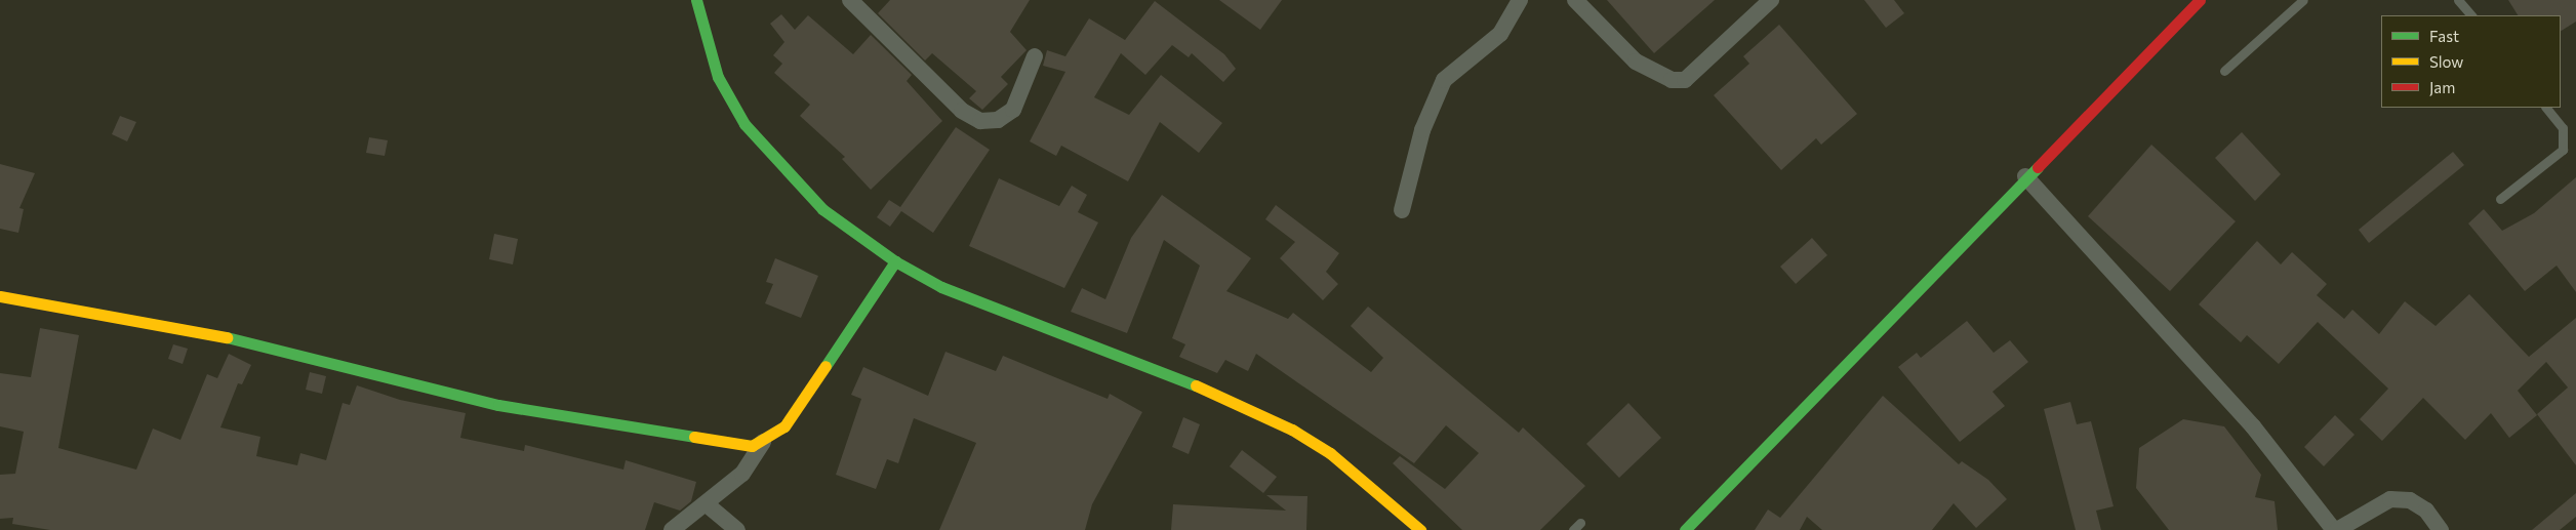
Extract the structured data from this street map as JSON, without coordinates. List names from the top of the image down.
{
  "legend": ["Fast", "Slow", "Jam"]
}
